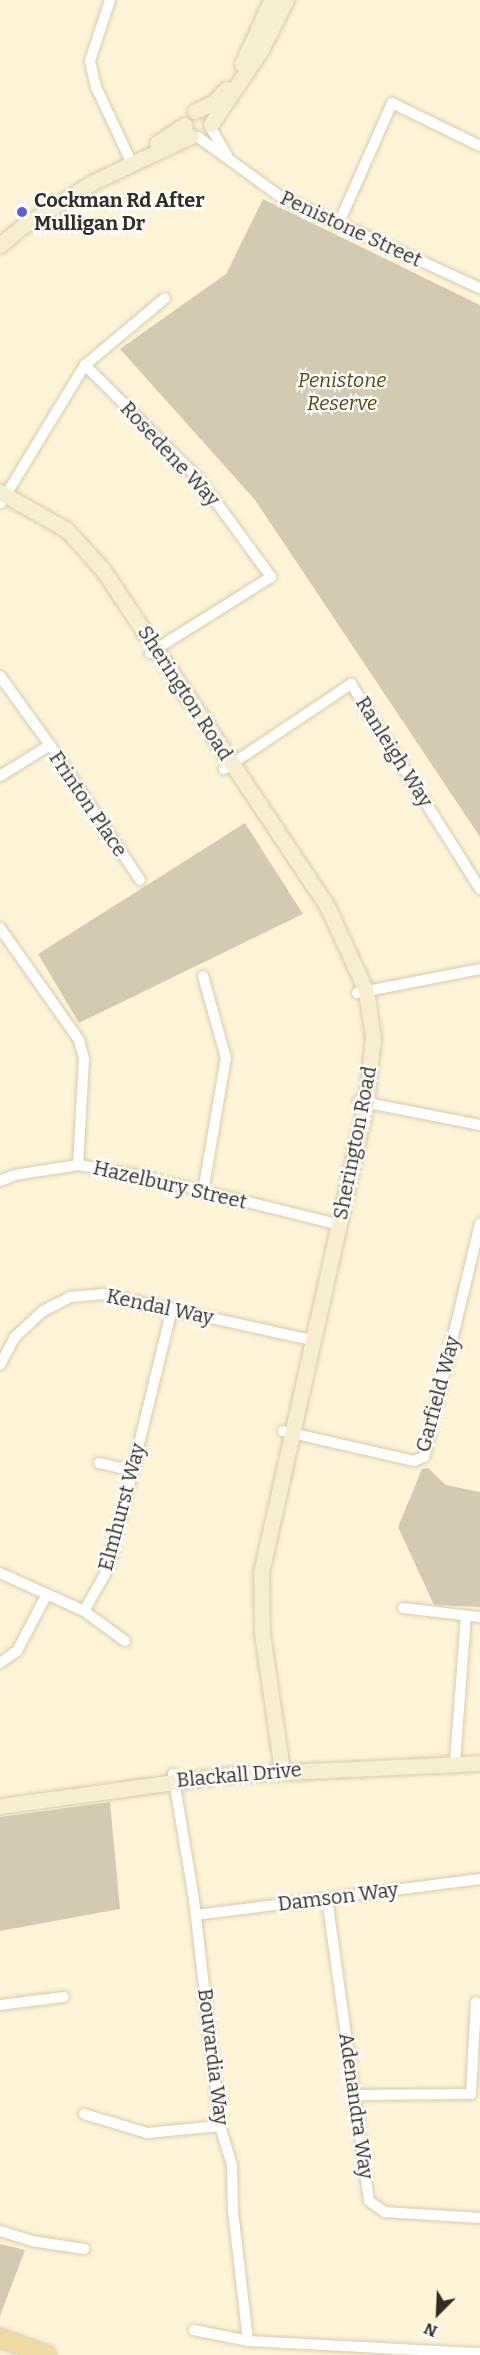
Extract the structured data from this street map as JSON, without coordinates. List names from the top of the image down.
{
  "streets": {
    "street": [
      "Penistone Street",
      "Rosedene Way",
      "Sherington Road",
      "Ranleigh Way",
      "Frinton Place",
      "Hazelbury Street",
      "Kendal Way",
      "Garfield Way",
      "Elmhurst Way",
      "Blackall Drive",
      "Damson Way",
      "Bouvardia Way",
      "Adenandra Way"
    ]
  },
  "crossings": [
    ["Rosedene Way", "Sherington Road"],
    ["Sherington Road", "Ranleigh Way"],
    ["Sherington Road", "Hazelbury Street"],
    ["Sherington Road", "Kendal Way"],
    ["Sherington Road", "Garfield Way"],
    ["Sherington Road", "Blackall Drive"],
    ["Kendal Way", "Elmhurst Way"],
    ["Blackall Drive", "Bouvardia Way"],
    ["Damson Way", "Bouvardia Way"],
    ["Damson Way", "Adenandra Way"]
  ],
  "parks": ["Penistone Reserve"],
  "places": ["Cockman Rd After Mulligan Dr"],
  "north": "bottom left"
}
